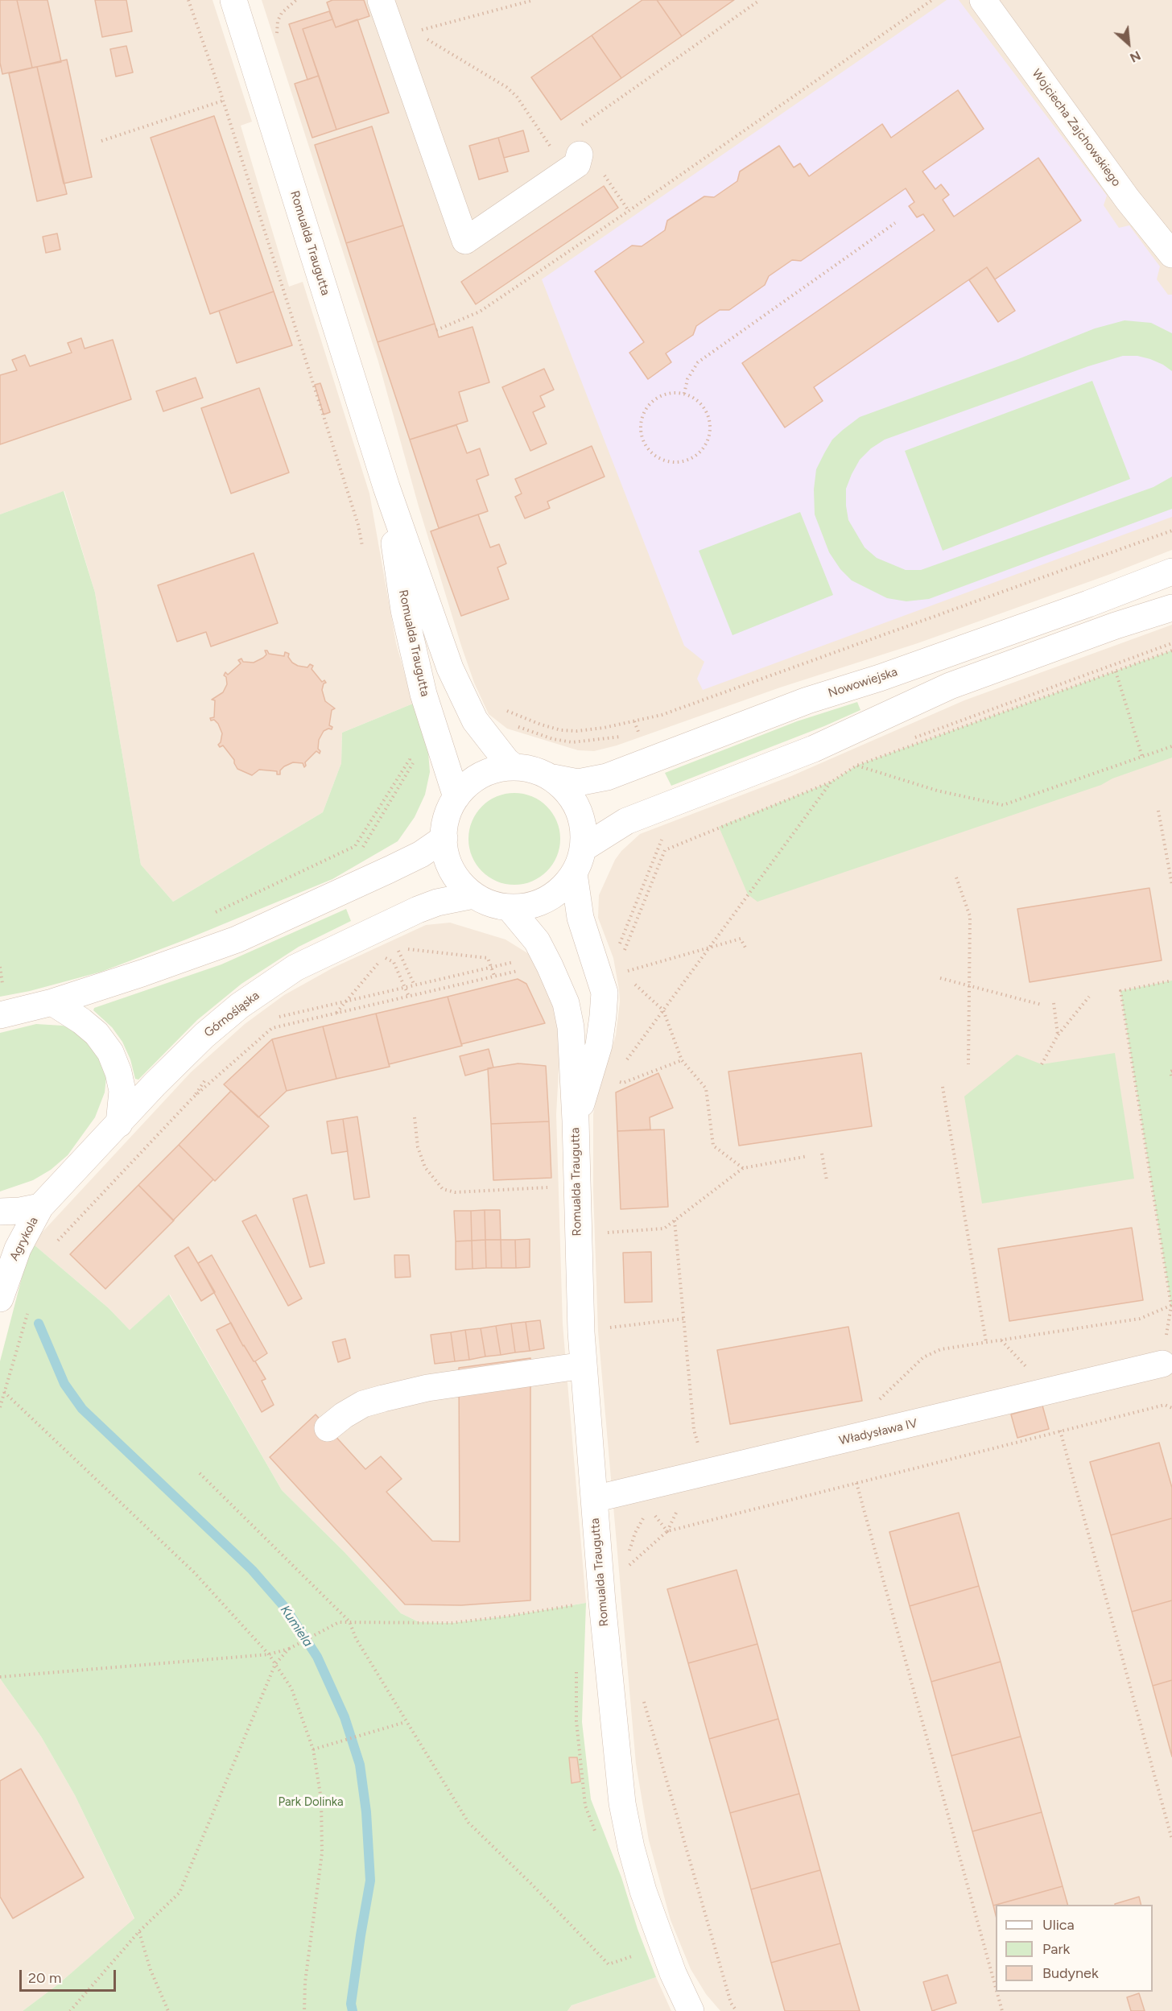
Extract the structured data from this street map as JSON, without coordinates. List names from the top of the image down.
{
  "streets": {
    "street": [
      "Wojciecha Zajchowskiego",
      "Romualda Traugutta",
      "Nowowiejska",
      "Górnośląska",
      "Agrykola",
      "Władysława IV"
    ]
  },
  "crossings": [
    ["Romualda Traugutta", "Nowowiejska"],
    ["Romualda Traugutta", "Górnośląska"],
    ["Romualda Traugutta", "Władysława IV"],
    ["Nowowiejska", "Górnośląska"],
    ["Górnośląska", "Agrykola"]
  ],
  "water": ["Kumiela"],
  "parks": ["Park Dolinka"],
  "legend": ["Ulica", "Park", "Budynek"],
  "scale_bar": "20 m",
  "north": "bottom right"
}
